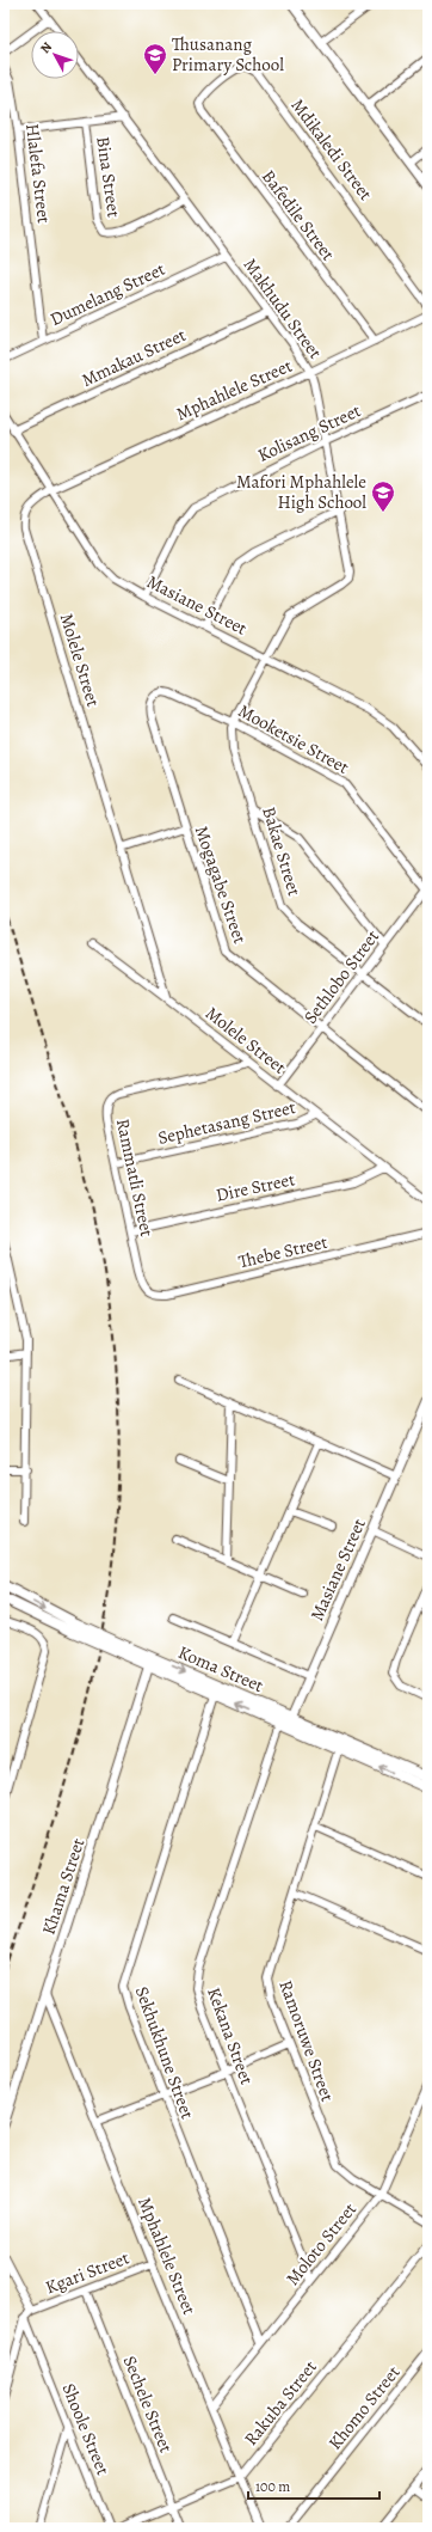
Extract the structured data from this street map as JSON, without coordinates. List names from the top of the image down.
{
  "streets": {
    "main road": ["Koma Street"],
    "street": [
      "Mdikaledi Street",
      "Hlalefa Street",
      "Bina Street",
      "Bafedile Street",
      "Dumelang Street",
      "Makhudu Street",
      "Mmakau Street",
      "Mphahlele Street",
      "Kolisang Street",
      "Masiane Street",
      "Molele Street",
      "Mooketsie Street",
      "Bakae Street",
      "Mogagabe Street",
      "Sethlobo Street",
      "Sephetasang Street",
      "Rammatli Street",
      "Dire Street",
      "Thebe Street",
      "Khama Street",
      "Kekana Street",
      "Ramoruwe Street",
      "Sekhukhune Street",
      "Moloto Street",
      "Kgari Street",
      "Rakuba Street",
      "Sechele Street",
      "Khomo Street",
      "Shoole Street"
    ]
  },
  "crossings": [
    ["Mdikaledi Street", "Bafedile Street"],
    ["Hlalefa Street", "Dumelang Street"],
    ["Bina Street", "Makhudu Street"],
    ["Bafedile Street", "Mphahlele Street"],
    ["Dumelang Street", "Makhudu Street"],
    ["Makhudu Street", "Mmakau Street"],
    ["Makhudu Street", "Mphahlele Street"],
    ["Makhudu Street", "Kolisang Street"],
    ["Makhudu Street", "Masiane Street"],
    ["Makhudu Street", "Bakae Street"],
    ["Mmakau Street", "Masiane Street"],
    ["Mphahlele Street", "Masiane Street"],
    ["Mphahlele Street", "Molele Street"],
    ["Mphahlele Street", "Khama Street"],
    ["Mphahlele Street", "Moloto Street"],
    ["Mphahlele Street", "Kgari Street"],
    ["Mphahlele Street", "Rakuba Street"],
    ["Kolisang Street", "Masiane Street"],
    ["Masiane Street", "Molele Street"],
    ["Masiane Street", "Bakae Street"],
    ["Masiane Street", "Koma Street"],
    ["Masiane Street", "Kekana Street"],
    ["Molele Street", "Sethlobo Street"],
    ["Molele Street", "Sephetasang Street"],
    ["Molele Street", "Rammatli Street"],
    ["Molele Street", "Dire Street"],
    ["Mooketsie Street", "Bakae Street"],
    ["Mooketsie Street", "Mogagabe Street"],
    ["Mooketsie Street", "Sethlobo Street"],
    ["Bakae Street", "Sethlobo Street"],
    ["Mogagabe Street", "Sethlobo Street"],
    ["Sephetasang Street", "Rammatli Street"],
    ["Rammatli Street", "Dire Street"],
    ["Rammatli Street", "Thebe Street"],
    ["Koma Street", "Khama Street"],
    ["Koma Street", "Kekana Street"],
    ["Koma Street", "Ramoruwe Street"],
    ["Koma Street", "Sekhukhune Street"],
    ["Kekana Street", "Moloto Street"],
    ["Ramoruwe Street", "Moloto Street"],
    ["Sekhukhune Street", "Moloto Street"],
    ["Kgari Street", "Sechele Street"],
    ["Kgari Street", "Shoole Street"],
    ["Rakuba Street", "Sechele Street"]
  ],
  "places": {
    "school or university": ["Thusanang Primary School", "Mafori Mphahlele High School"]
  },
  "scale_bar": "100 m",
  "north": "top left"
}
